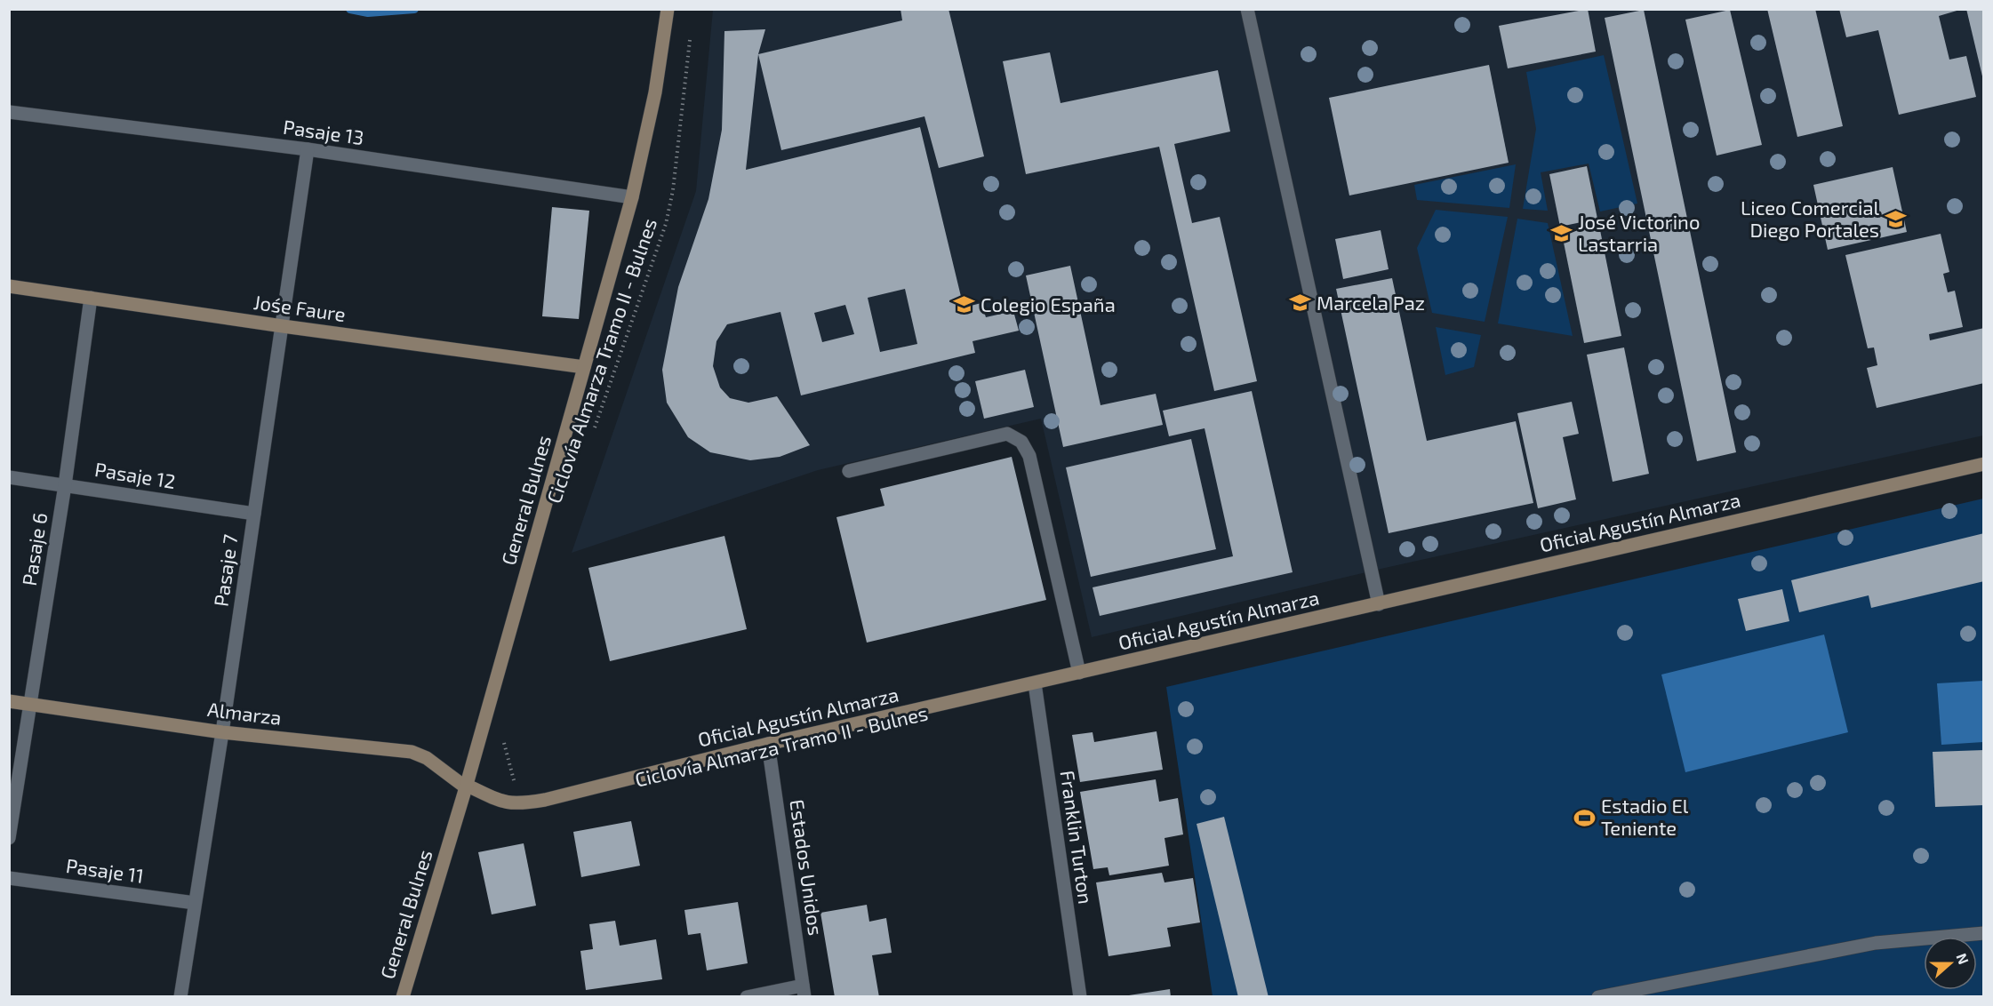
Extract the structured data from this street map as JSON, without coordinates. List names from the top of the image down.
{
  "streets": {
    "street": [
      "Pasaje 13",
      "Jośe Faure",
      "Pasaje 12",
      "General Bulnes",
      "Oficial Agustín Almarza",
      "Pasaje 6",
      "Pasaje 7",
      "Almarza",
      "Franklin Turton",
      "Estados Unidos",
      "Pasaje 11"
    ],
    "path": ["Ciclovía Almarza Tramo II - Bulnes"]
  },
  "crossings": [
    ["Pasaje 13", "General Bulnes"],
    ["Pasaje 13", "Pasaje 7"],
    ["Jośe Faure", "General Bulnes"],
    ["Jośe Faure", "Pasaje 6"],
    ["Jośe Faure", "Pasaje 7"],
    ["Pasaje 12", "Pasaje 6"],
    ["Pasaje 12", "Pasaje 7"],
    ["General Bulnes", "Oficial Agustín Almarza"],
    ["General Bulnes", "Almarza"],
    ["Oficial Agustín Almarza", "Almarza"],
    ["Oficial Agustín Almarza", "Franklin Turton"],
    ["Oficial Agustín Almarza", "Estados Unidos"],
    ["Pasaje 6", "Almarza"],
    ["Pasaje 7", "Almarza"],
    ["Pasaje 7", "Pasaje 11"]
  ],
  "places": {
    "school or university": [
      "Liceo Comercial Diego Portales",
      "José Victorino Lastarria",
      "Marcela Paz",
      "Colegio España"
    ],
    "sports": ["Estadio El Teniente"]
  },
  "north": "right"
}
